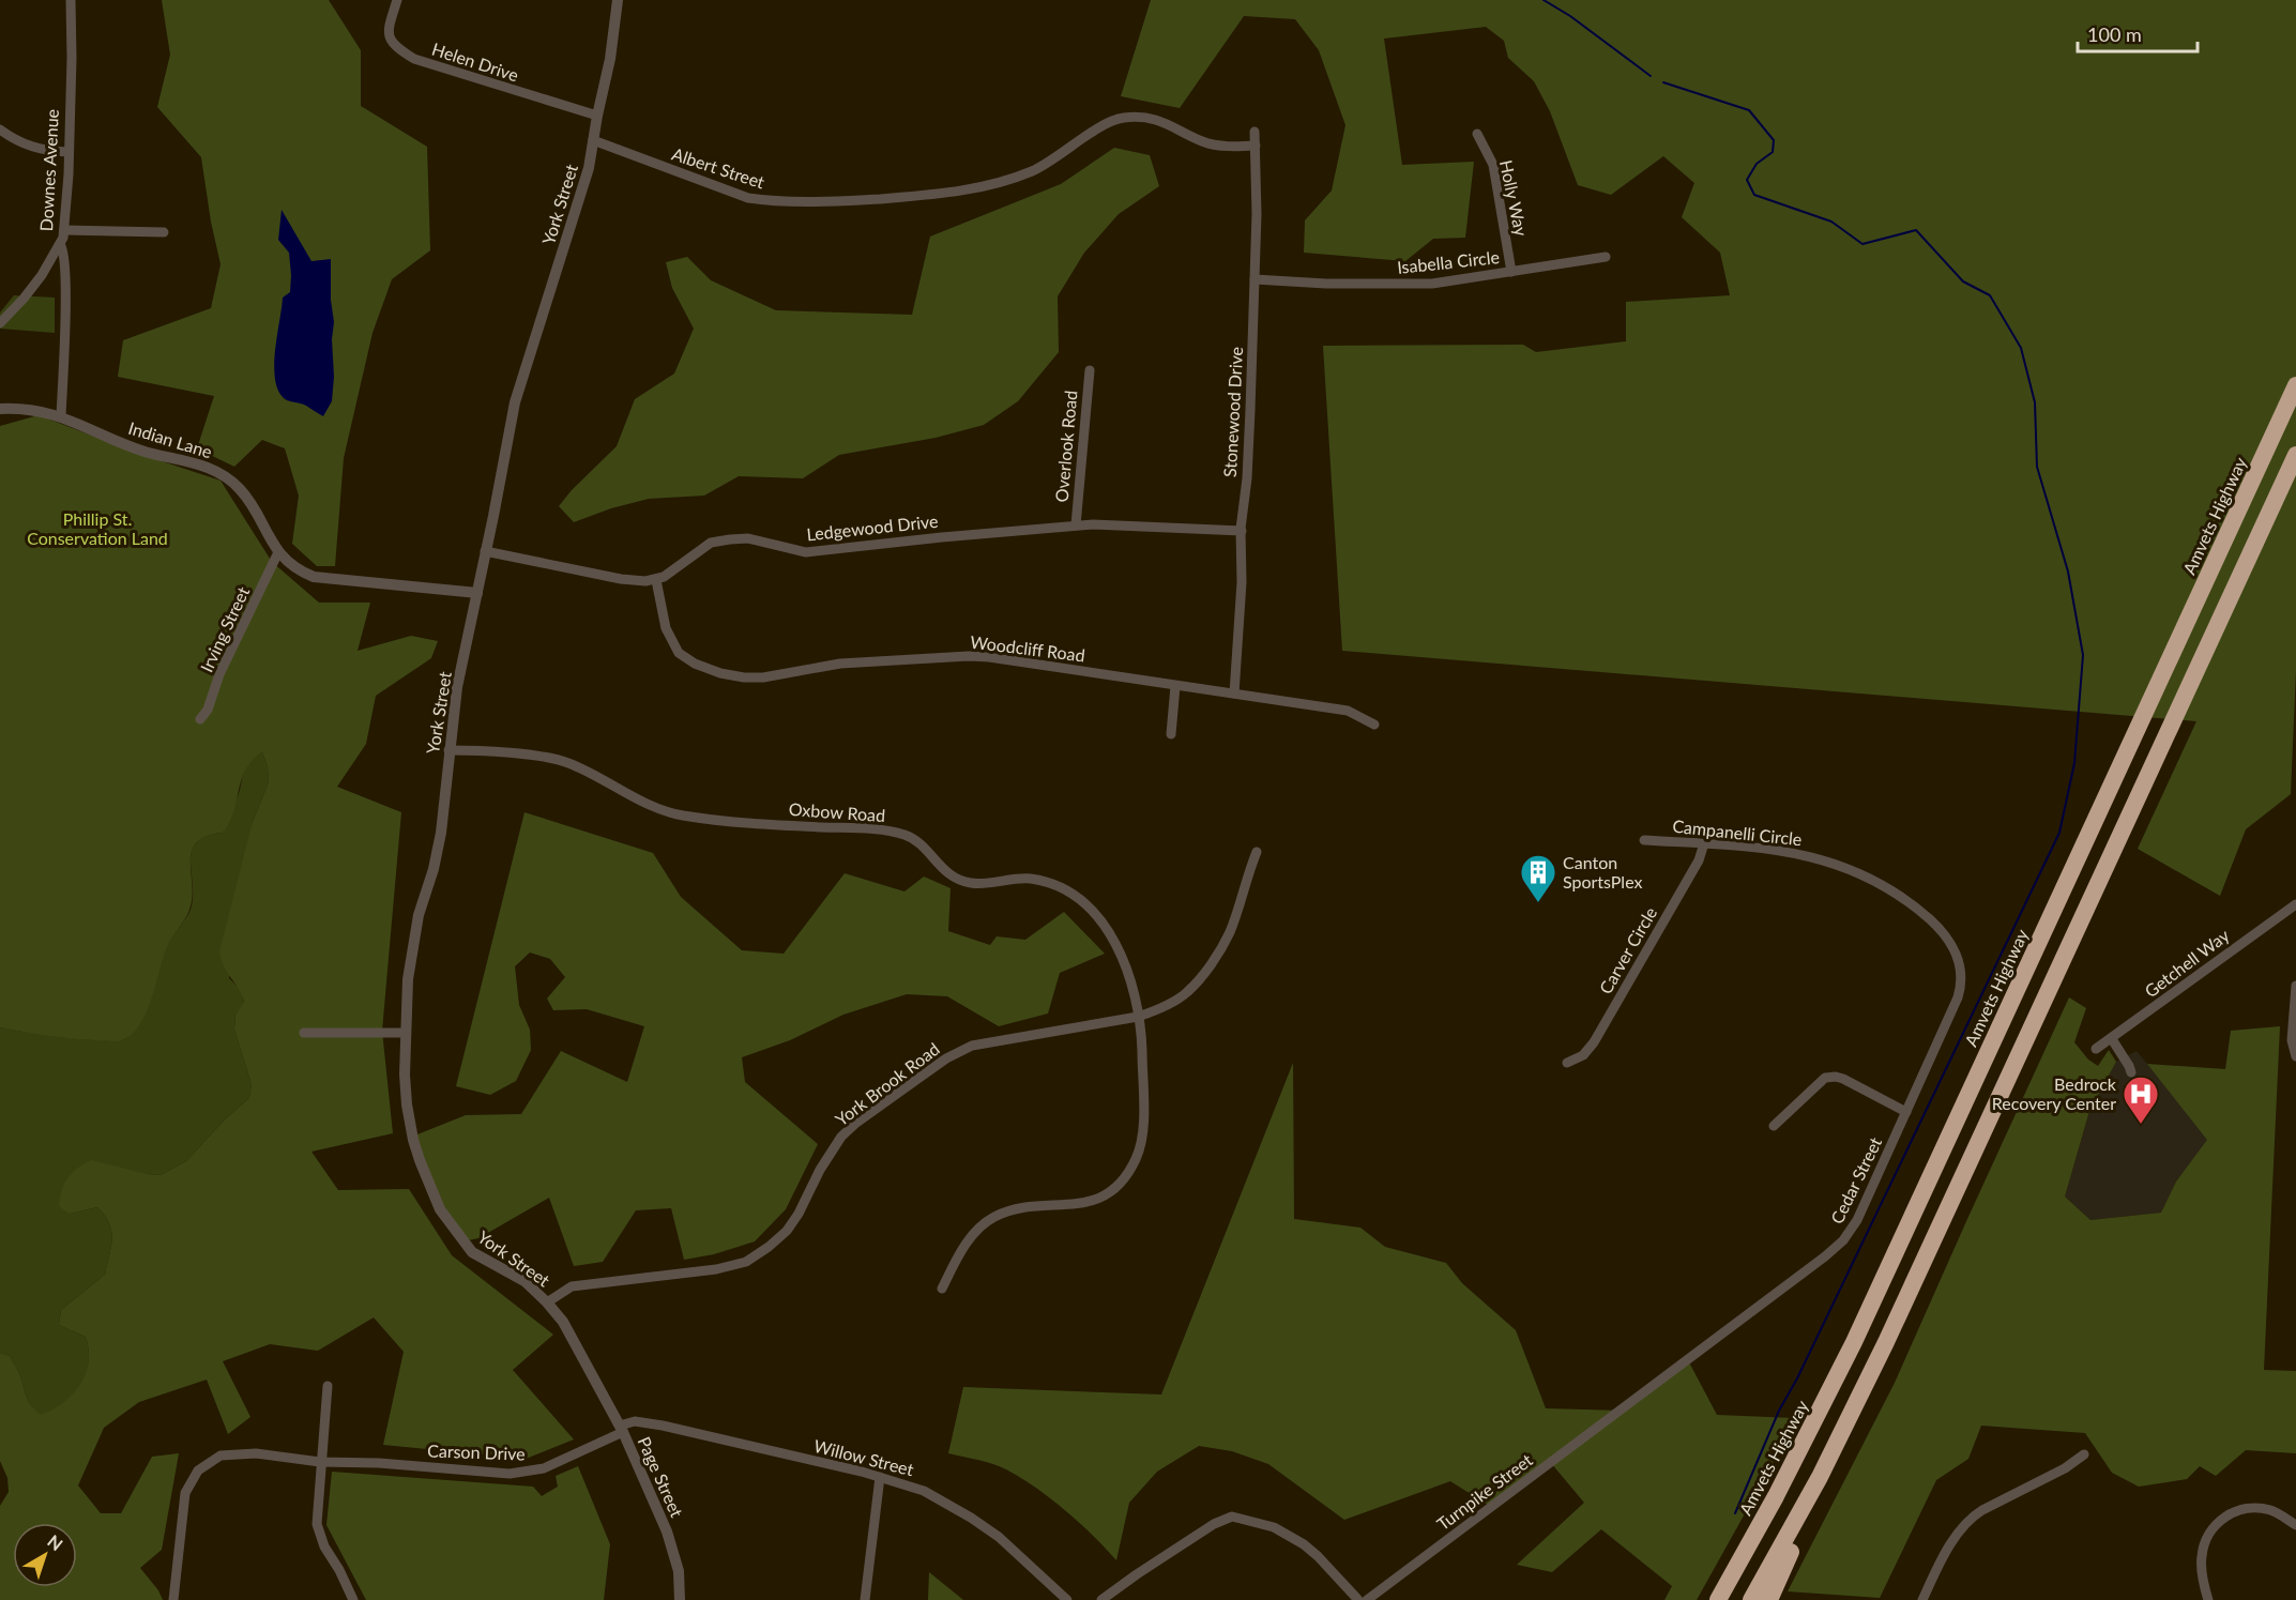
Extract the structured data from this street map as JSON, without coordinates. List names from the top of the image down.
{
  "streets": {
    "highway": ["Amvets Highway"],
    "street": [
      "Helen Drive",
      "Albert Street",
      "Downes Avenue",
      "Holly Way",
      "York Street",
      "Isabella Circle",
      "Stonewood Drive",
      "Indian Lane",
      "Overlook Road",
      "Ledgewood Drive",
      "Irving Street",
      "Woodcliff Road",
      "Oxbow Road",
      "Campanelli Circle",
      "Carver Circle",
      "Getchell Way",
      "York Brook Road",
      "Cedar Street",
      "Carson Drive",
      "Willow Street",
      "Page Street",
      "Turnpike Street"
    ]
  },
  "crossings": [
    ["Helen Drive", "York Street"],
    ["Albert Street", "York Street"],
    ["Albert Street", "Stonewood Drive"],
    ["Downes Avenue", "Indian Lane"],
    ["Holly Way", "Isabella Circle"],
    ["York Street", "Indian Lane"],
    ["York Street", "Oxbow Road"],
    ["York Street", "York Brook Road"],
    ["York Street", "Page Street"],
    ["Isabella Circle", "Stonewood Drive"],
    ["Stonewood Drive", "Ledgewood Drive"],
    ["Stonewood Drive", "Woodcliff Road"],
    ["Indian Lane", "Irving Street"],
    ["Overlook Road", "Ledgewood Drive"],
    ["Ledgewood Drive", "Woodcliff Road"],
    ["Oxbow Road", "York Brook Road"],
    ["Campanelli Circle", "Carver Circle"],
    ["Campanelli Circle", "Cedar Street"],
    ["Cedar Street", "Turnpike Street"],
    ["Carson Drive", "Willow Street"],
    ["Carson Drive", "Page Street"],
    ["Willow Street", "Page Street"]
  ],
  "parks": ["Phillip St. Conservation Land"],
  "places": {
    "building": ["Canton SportsPlex"],
    "hospital": ["Bedrock Recovery Center"]
  },
  "scale_bar": "100 m",
  "north": "top right"
}
